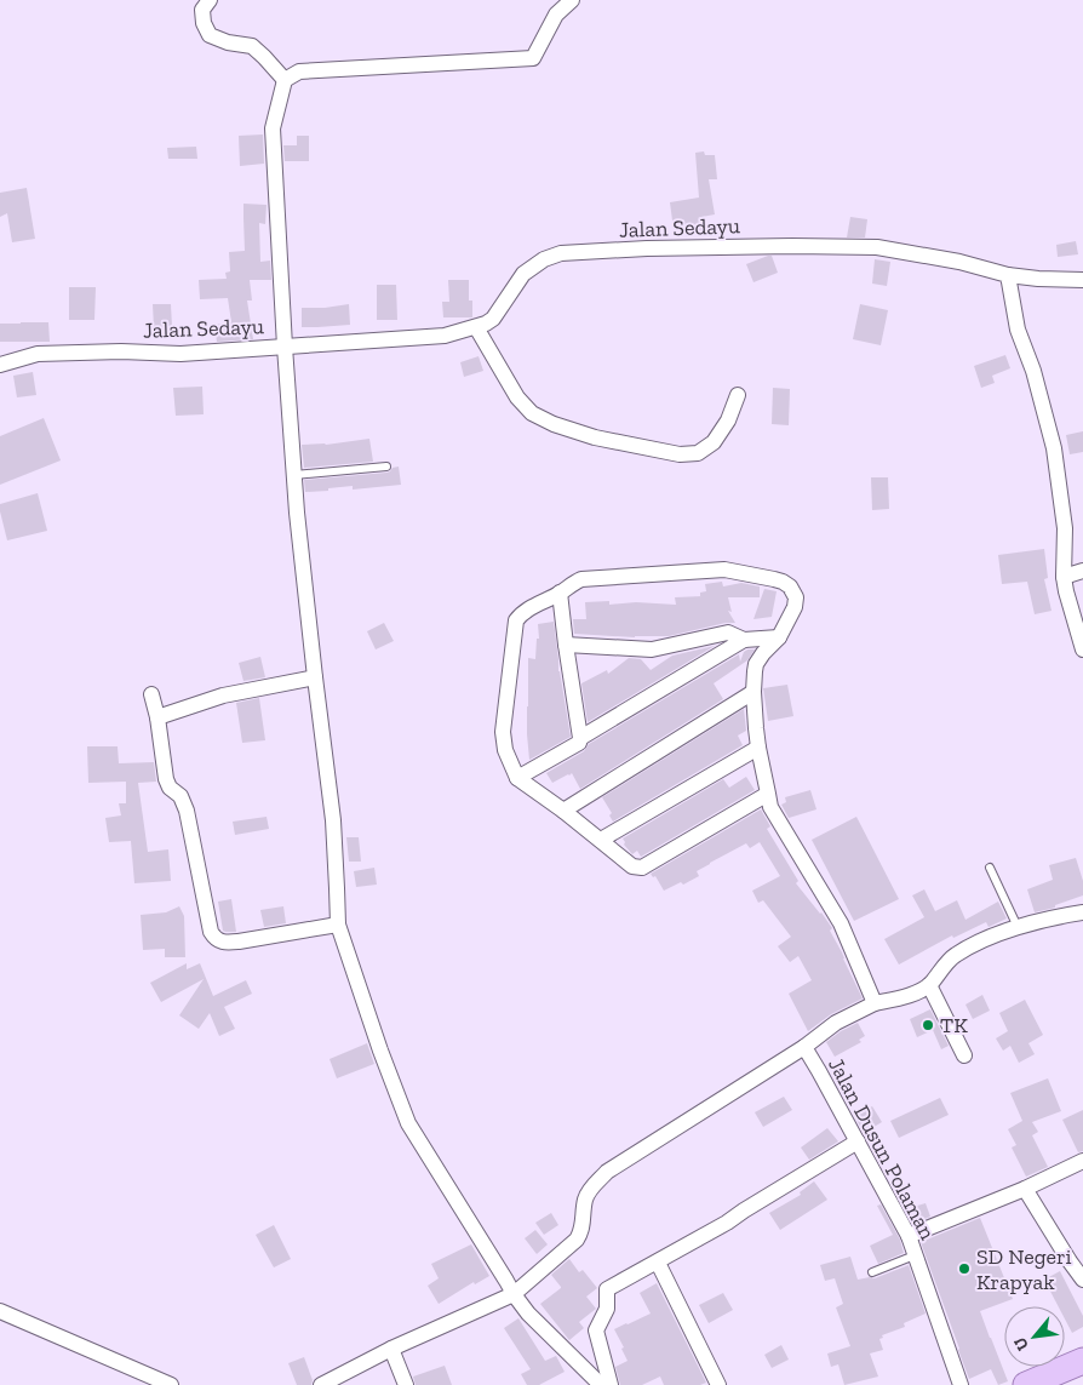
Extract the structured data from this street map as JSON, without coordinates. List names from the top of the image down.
{
  "streets": {
    "street": ["Jalan Sedayu", "Jalan Dusun Polaman"]
  },
  "places": ["TK", "SD Negeri Krapyak"],
  "north": "bottom left"
}
